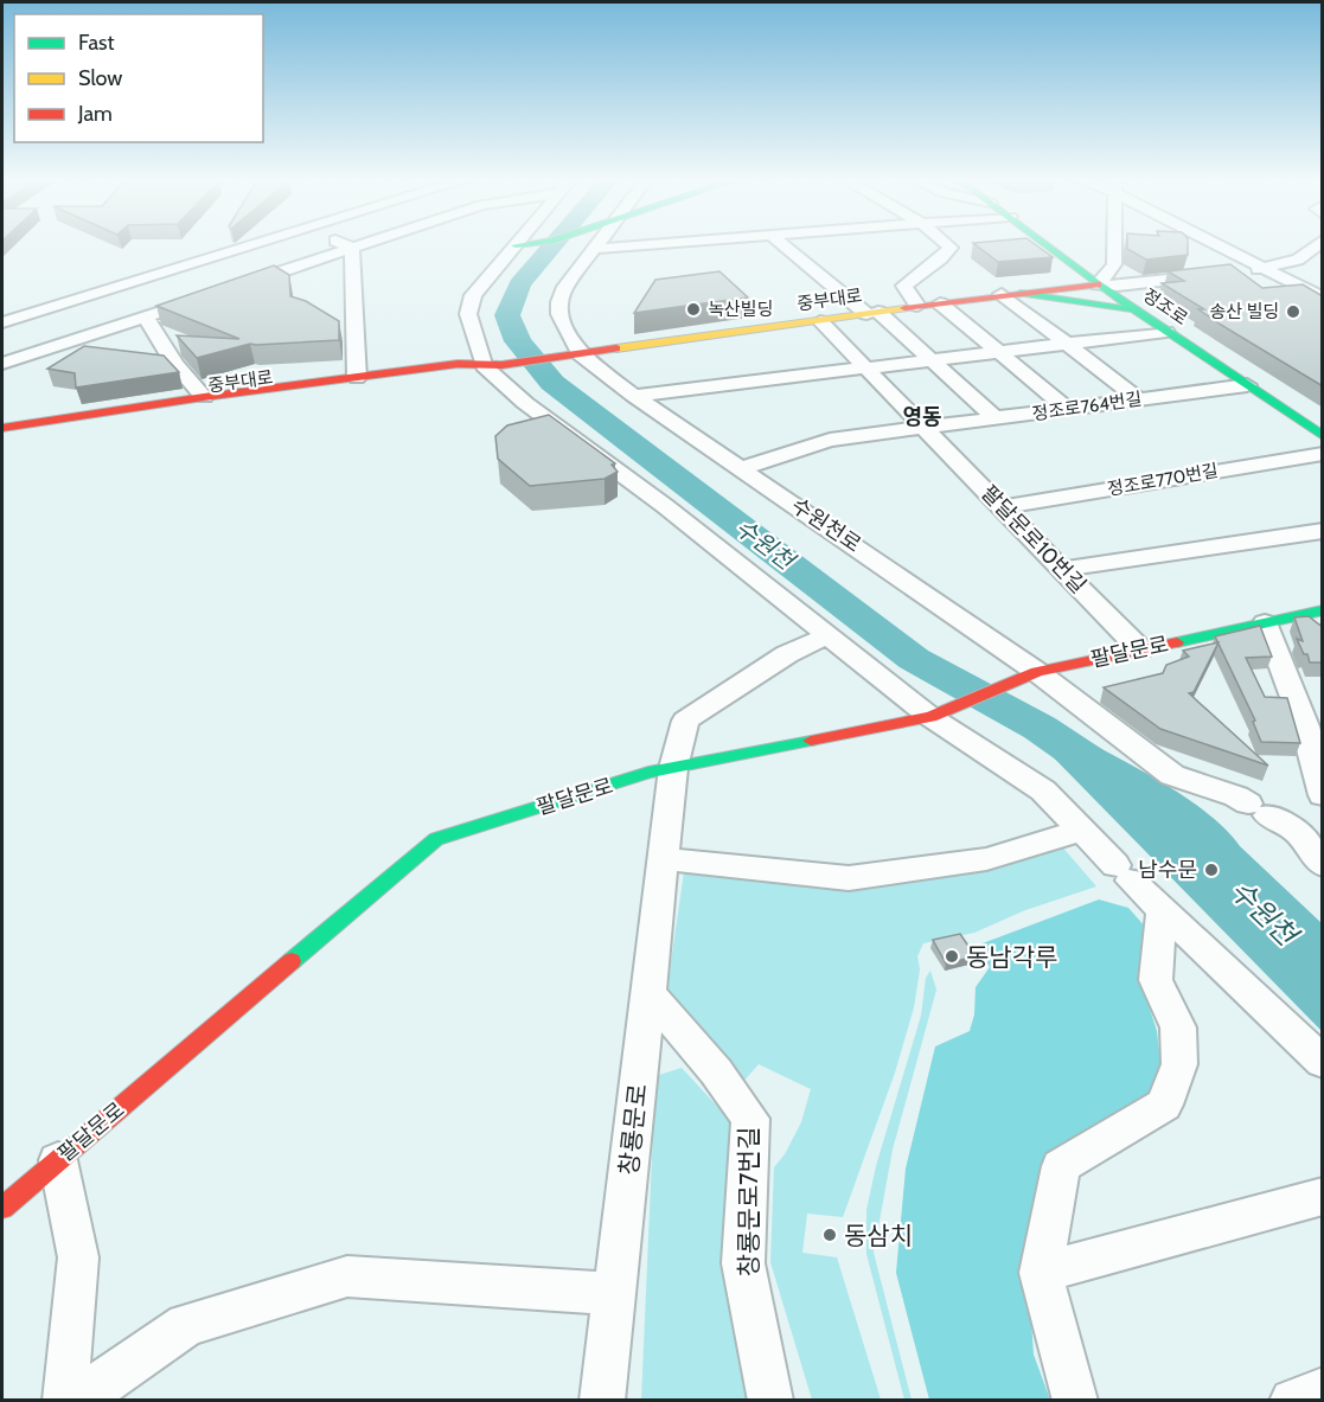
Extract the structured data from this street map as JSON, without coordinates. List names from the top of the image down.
{
  "streets": {
    "main road": ["중부대로", "정조로", "팔달문로"],
    "street": [
      "정조로764번길",
      "정조로770번길",
      "수원천로",
      "팔달문로10번길",
      "창룡문로",
      "창룡문로7번길"
    ]
  },
  "crossings": [
    ["중부대로", "정조로"],
    ["중부대로", "수원천로"],
    ["중부대로", "팔달문로10번길"],
    ["정조로", "정조로764번길"],
    ["정조로764번길", "수원천로"],
    ["정조로764번길", "팔달문로10번길"],
    ["정조로770번길", "팔달문로10번길"],
    ["수원천로", "팔달문로"],
    ["팔달문로10번길", "팔달문로"],
    ["팔달문로", "창룡문로"],
    ["창룡문로", "창룡문로7번길"]
  ],
  "districts": ["영동"],
  "water": ["수원천"],
  "places": [
    "녹산빌딩",
    "송산 빌딩",
    "남수문",
    "동남각루",
    "동삼치"
  ],
  "legend": ["Fast", "Slow", "Jam"]
}
